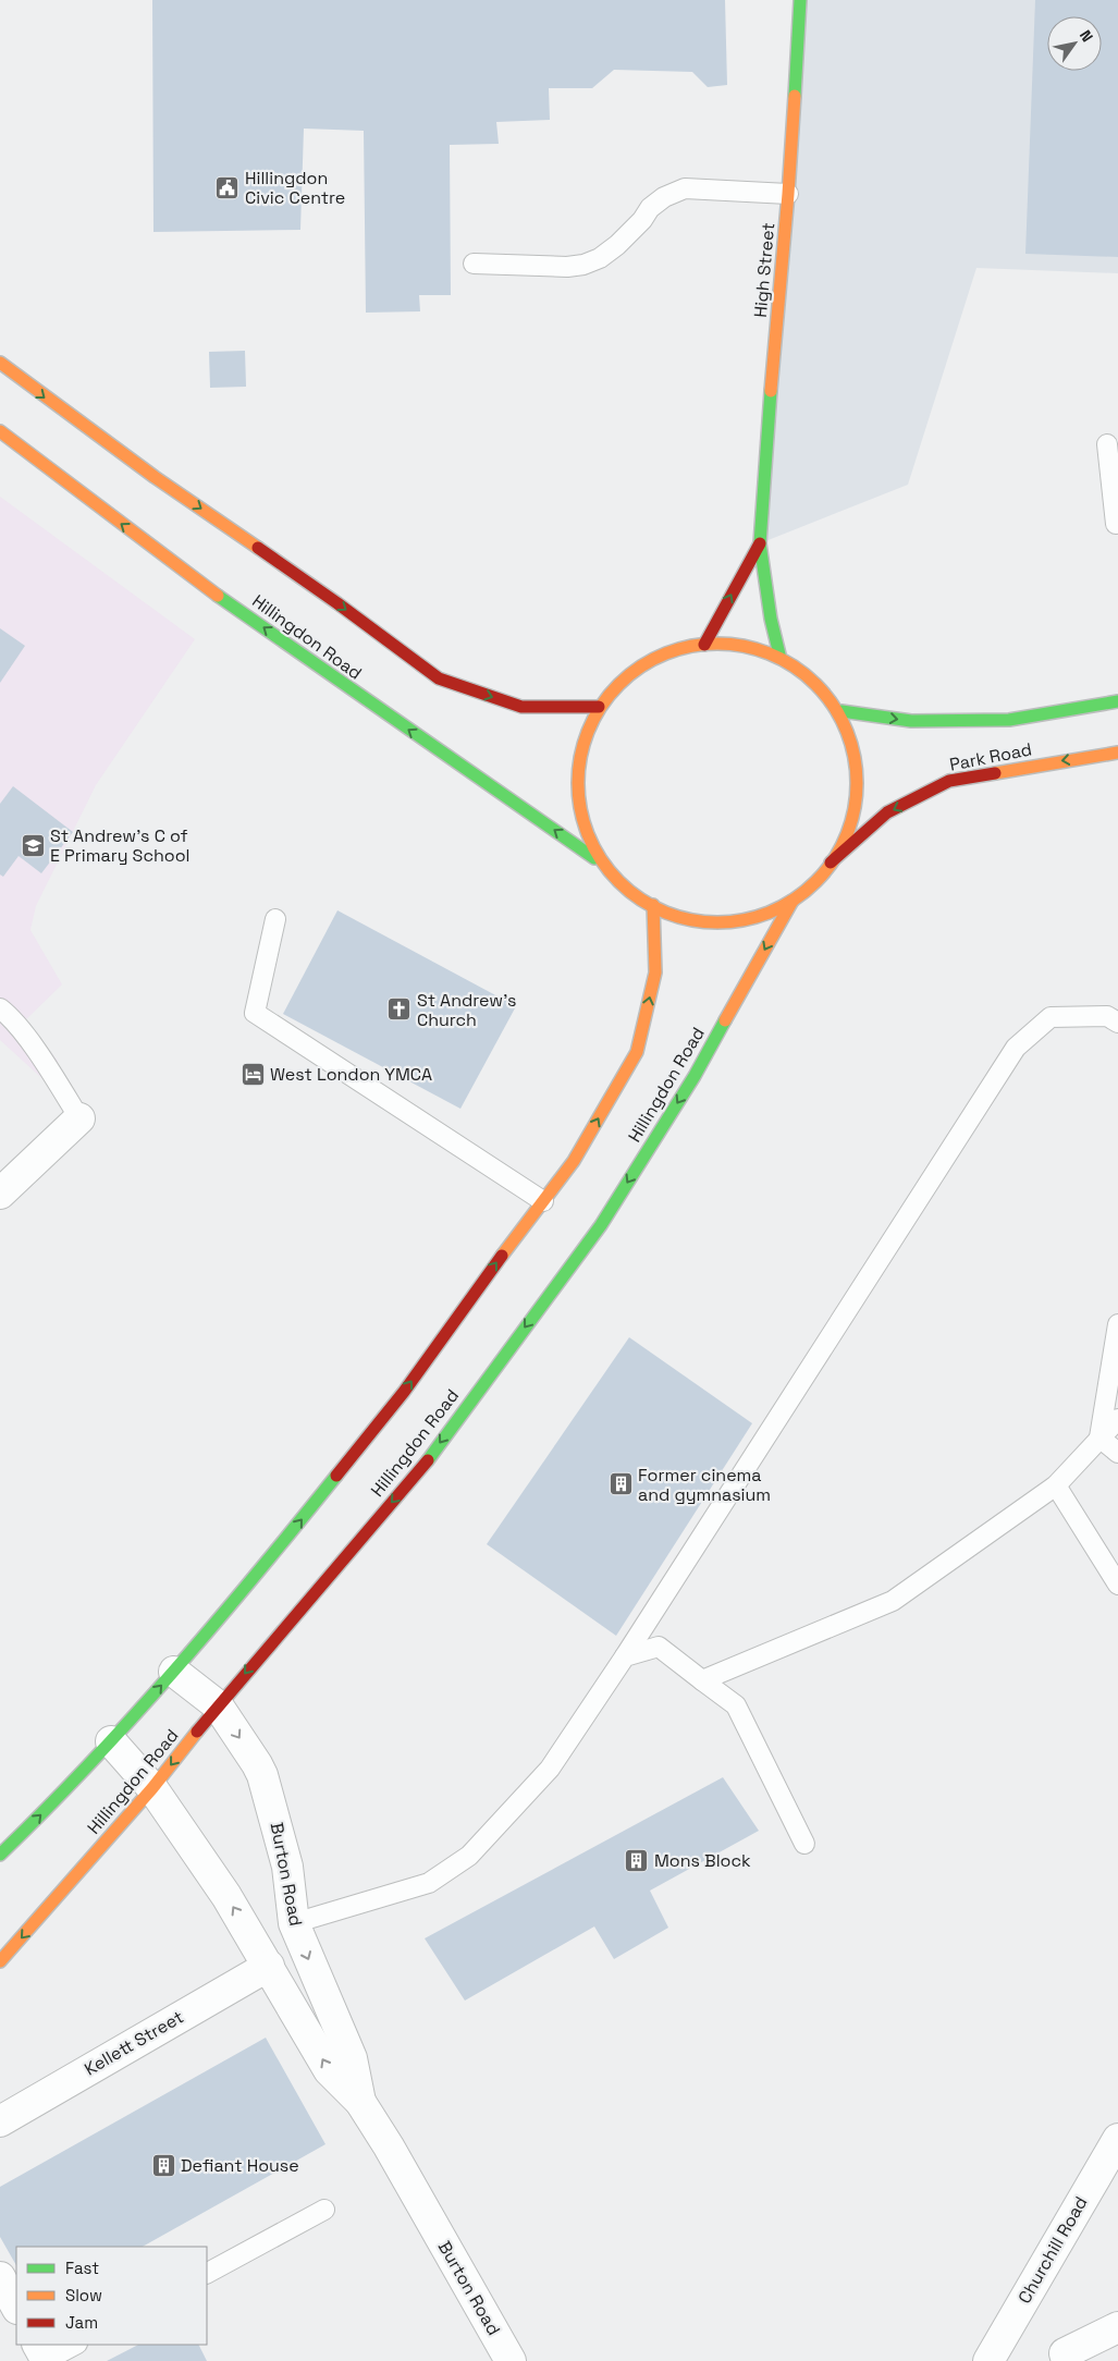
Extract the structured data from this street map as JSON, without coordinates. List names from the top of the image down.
{
  "streets": {
    "main road": ["High Street", "Hillingdon Road", "Park Road"],
    "street": ["Burton Road", "Kellett Street", "Churchill Road"]
  },
  "crossings": [
    ["Hillingdon Road", "Burton Road"],
    ["Burton Road", "Kellett Street"]
  ],
  "places": {
    "public building": ["Hillingdon Civic Centre"],
    "school or university": ["St Andrew's C of E Primary School"],
    "church": ["St Andrew's Church"],
    "hotel": ["West London YMCA"],
    "building": ["Former cinema and gymnasium", "Mons Block", "Defiant House"]
  },
  "legend": ["Fast", "Slow", "Jam"],
  "north": "top right"
}
